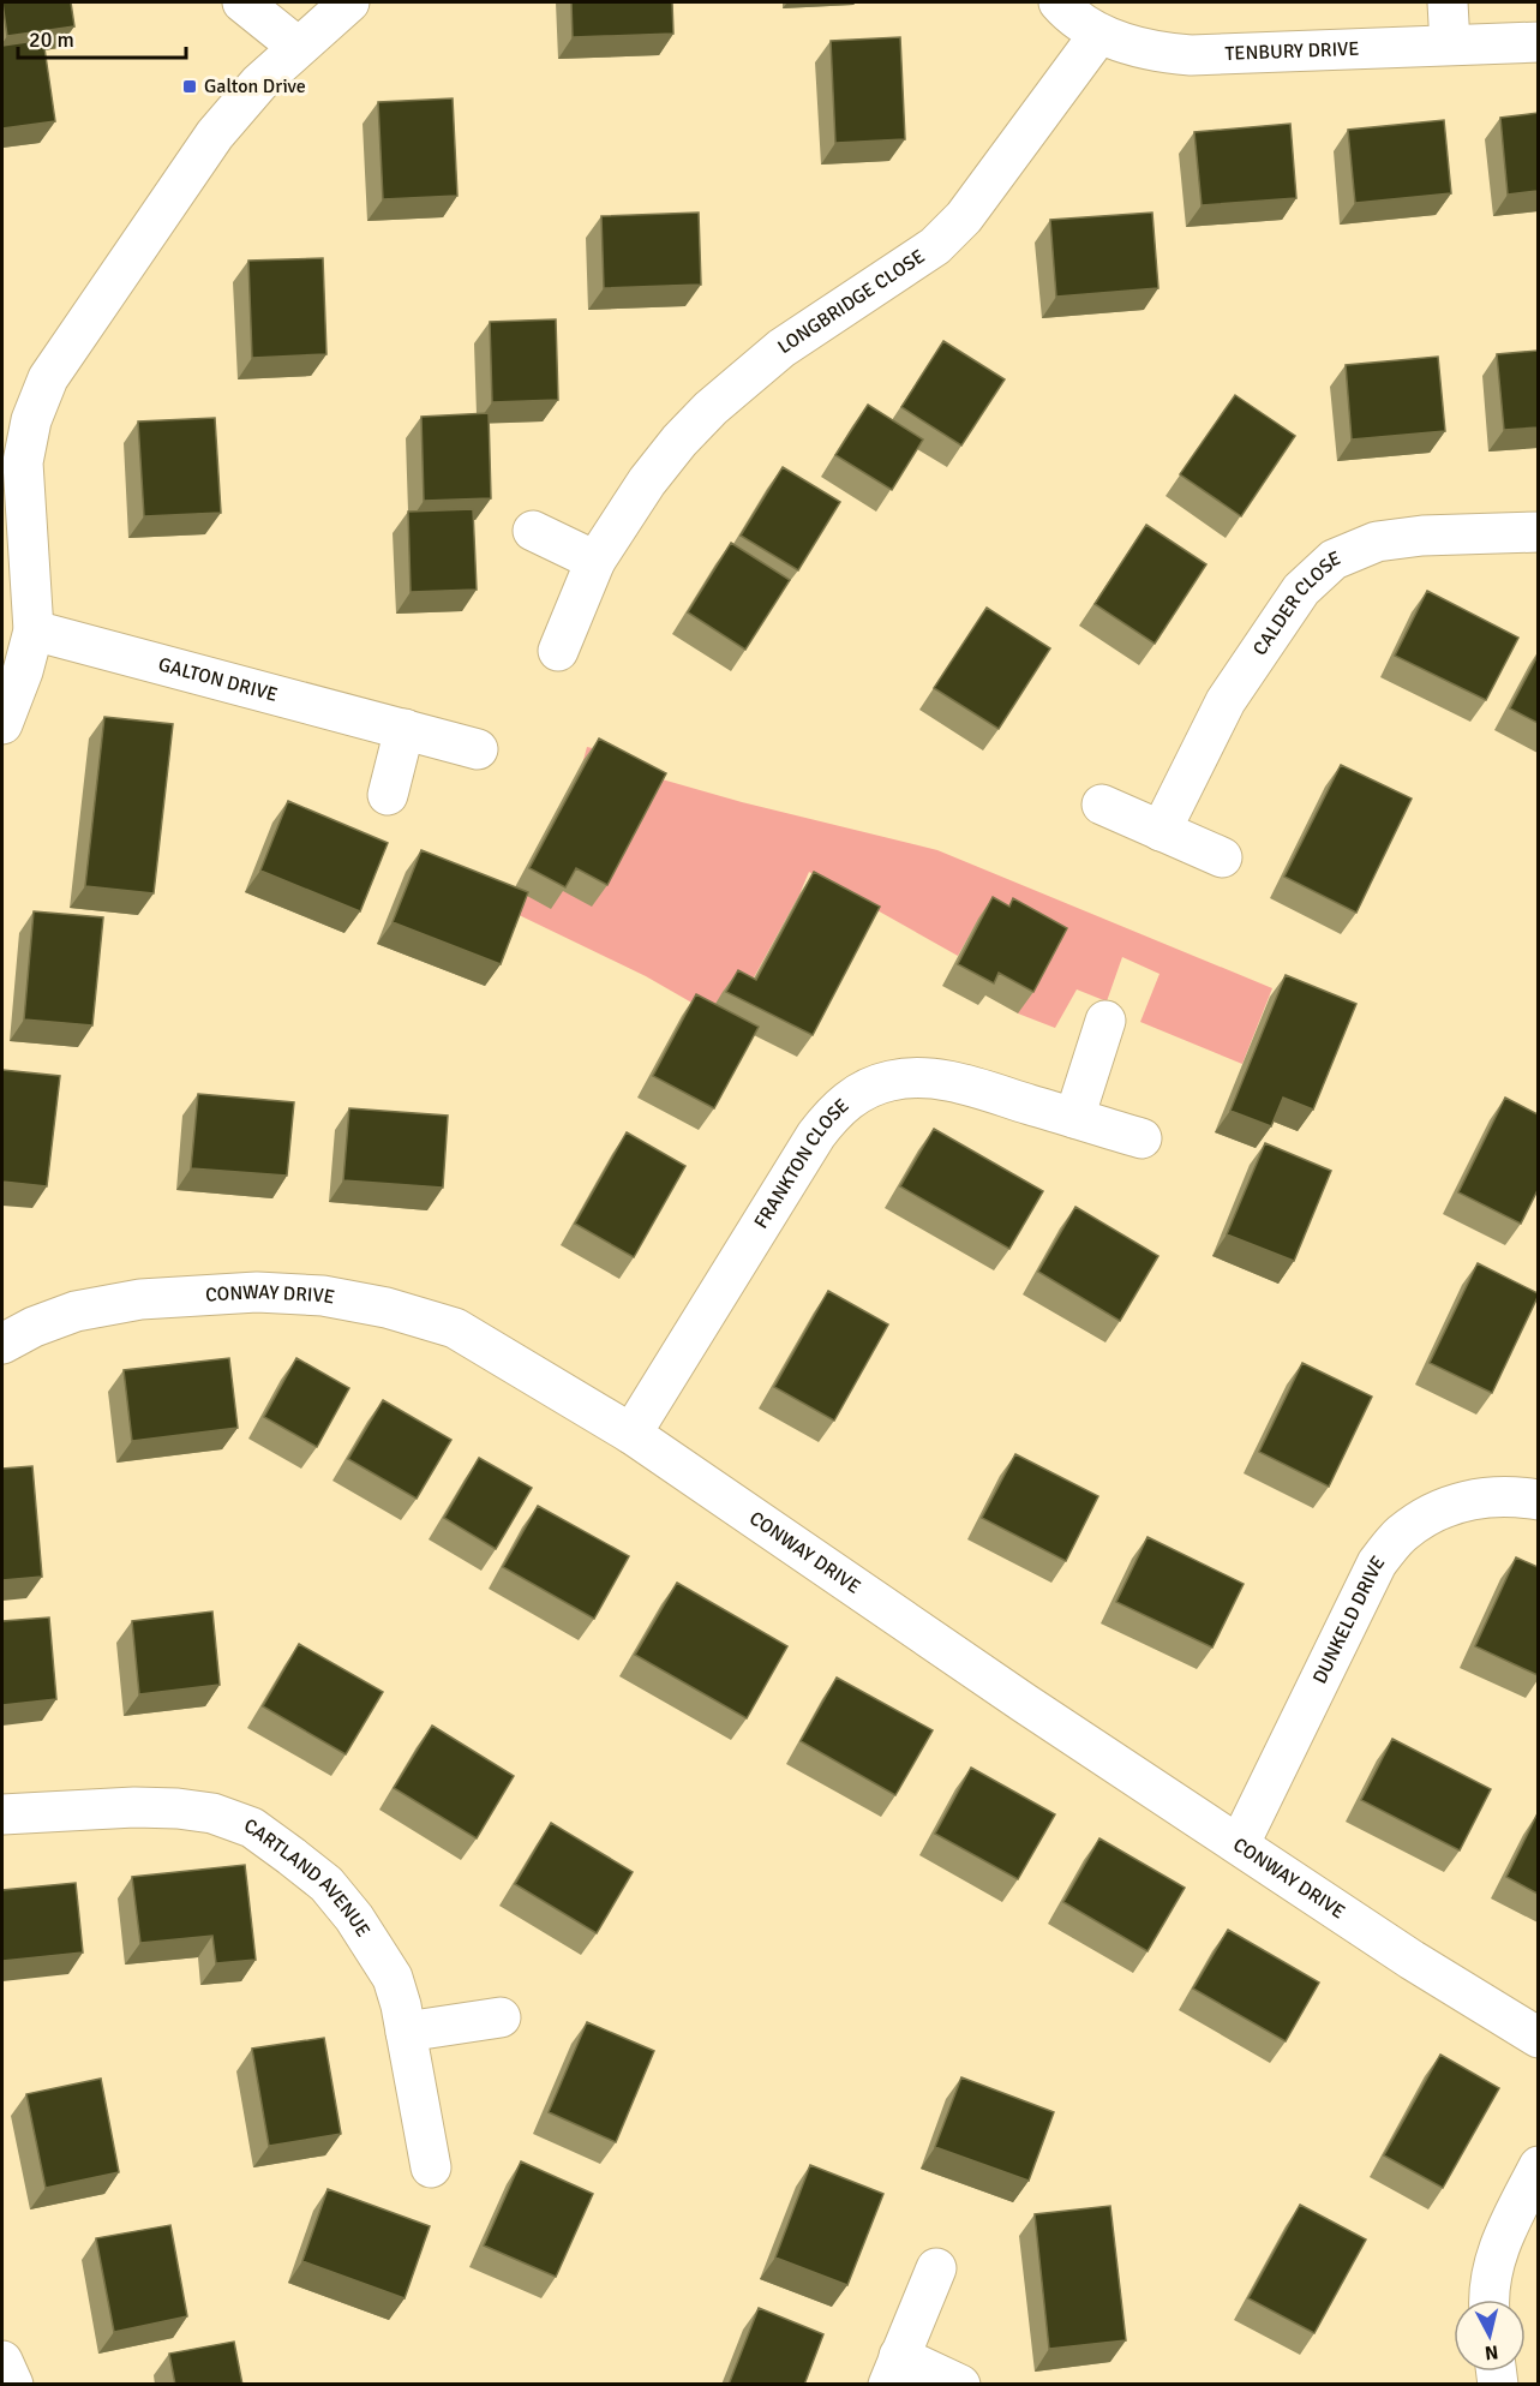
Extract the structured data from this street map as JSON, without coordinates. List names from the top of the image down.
{
  "streets": {
    "street": [
      "TENBURY DRIVE",
      "LONGBRIDGE CLOSE",
      "CALDER CLOSE",
      "GALTON DRIVE",
      "FRANKTON CLOSE",
      "CONWAY DRIVE",
      "DUNKELD DRIVE",
      "CARTLAND AVENUE"
    ]
  },
  "crossings": [
    ["TENBURY DRIVE", "LONGBRIDGE CLOSE"],
    ["FRANKTON CLOSE", "CONWAY DRIVE"],
    ["CONWAY DRIVE", "DUNKELD DRIVE"]
  ],
  "places": {
    "transit": ["Galton Drive"]
  },
  "scale_bar": "20 m",
  "north": "bottom"
}
